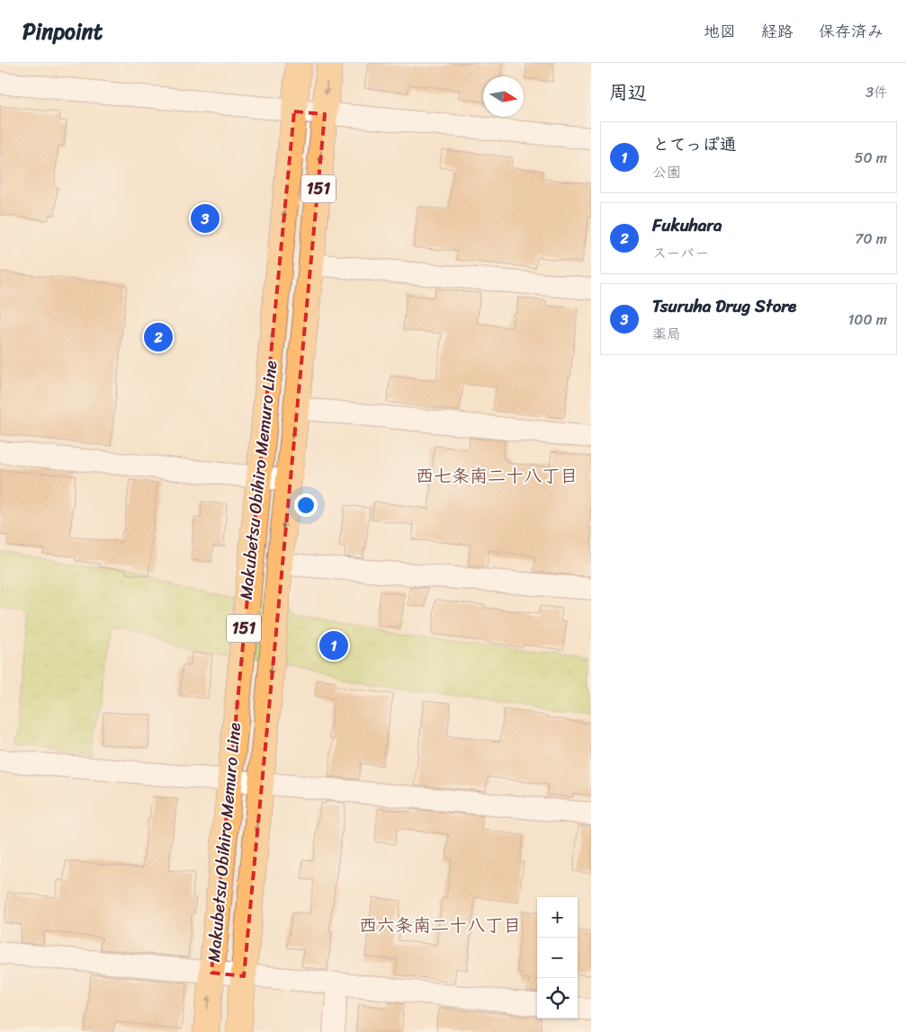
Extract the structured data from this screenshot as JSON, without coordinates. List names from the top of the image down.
{
  "streets": {
    "main road": ["151", "Makubetsu Obihiro Memuro Line"]
  },
  "districts": ["西七条南二十八丁目", "西六条南二十八丁目"],
  "north": "right",
  "page": {
    "header": "Pinpoint",
    "nav": ["地図", "経路", "保存済み"],
    "heading": ["周辺", "3件"],
    "list": [
      {
        "mark": "1",
        "name": "とてっぽ通",
        "note": "公園",
        "value": "50 m"
      },
      {
        "mark": "2",
        "name": "Fukuhara",
        "note": "スーパー",
        "value": "70 m"
      },
      {
        "mark": "3",
        "name": "Tsuruha Drug Store",
        "note": "薬局",
        "value": "100 m"
      }
    ],
    "pins": ["3", "2", "1"],
    "map_buttons": ["+", "−"]
  }
}
